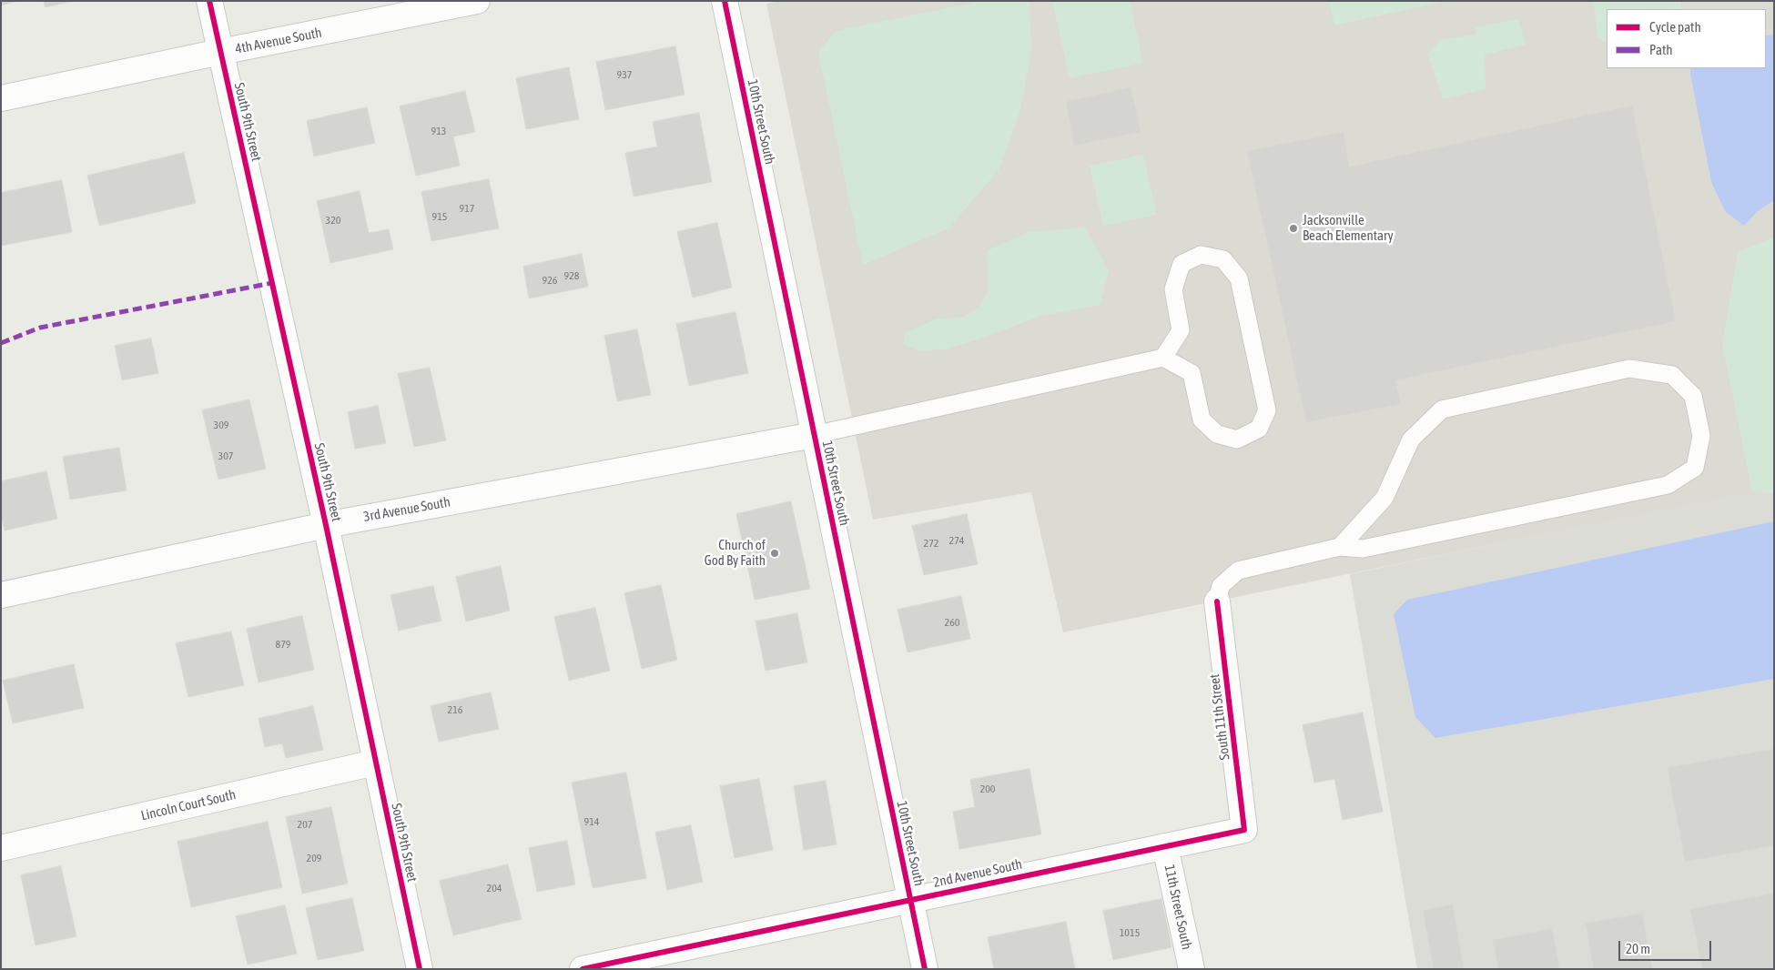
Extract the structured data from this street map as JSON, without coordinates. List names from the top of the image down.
{
  "streets": {
    "street": [
      "4th Avenue South",
      "South 9th Street",
      "10th Street South",
      "3rd Avenue South",
      "South 11th Street",
      "Lincoln Court South",
      "2nd Avenue South",
      "11th Street South"
    ]
  },
  "crossings": [
    ["4th Avenue South", "South 9th Street"],
    ["South 9th Street", "3rd Avenue South"],
    ["South 9th Street", "Lincoln Court South"],
    ["10th Street South", "3rd Avenue South"],
    ["10th Street South", "2nd Avenue South"],
    ["South 11th Street", "2nd Avenue South"],
    ["2nd Avenue South", "11th Street South"]
  ],
  "places": ["Jacksonville Beach Elementary", "Church of God By Faith"],
  "house_numbers": [
    "937",
    "913",
    "917",
    "915",
    "320",
    "928",
    "926",
    "309",
    "307",
    "274",
    "272",
    "260",
    "879",
    "216",
    "200",
    "914",
    "207",
    "209",
    "204",
    "1015"
  ],
  "legend": ["Cycle path", "Path"],
  "scale_bar": "20 m"
}
